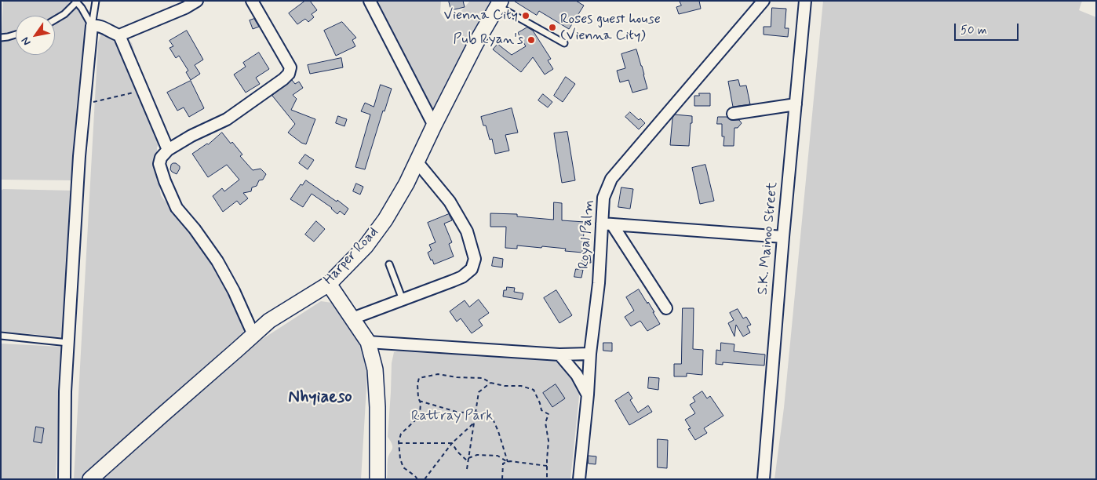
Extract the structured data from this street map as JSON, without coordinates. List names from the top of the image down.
{
  "streets": {
    "main road": ["Harper Road"],
    "street": ["Royal Palm", "S.K. Mainoo Street"]
  },
  "districts": ["Nhyiaeso"],
  "parks": ["Rattray Park"],
  "places": ["Vienna City", "Roses guest house (Vienna City)", "Pub Ryan's"],
  "scale_bar": "50 m",
  "north": "bottom left"
}
